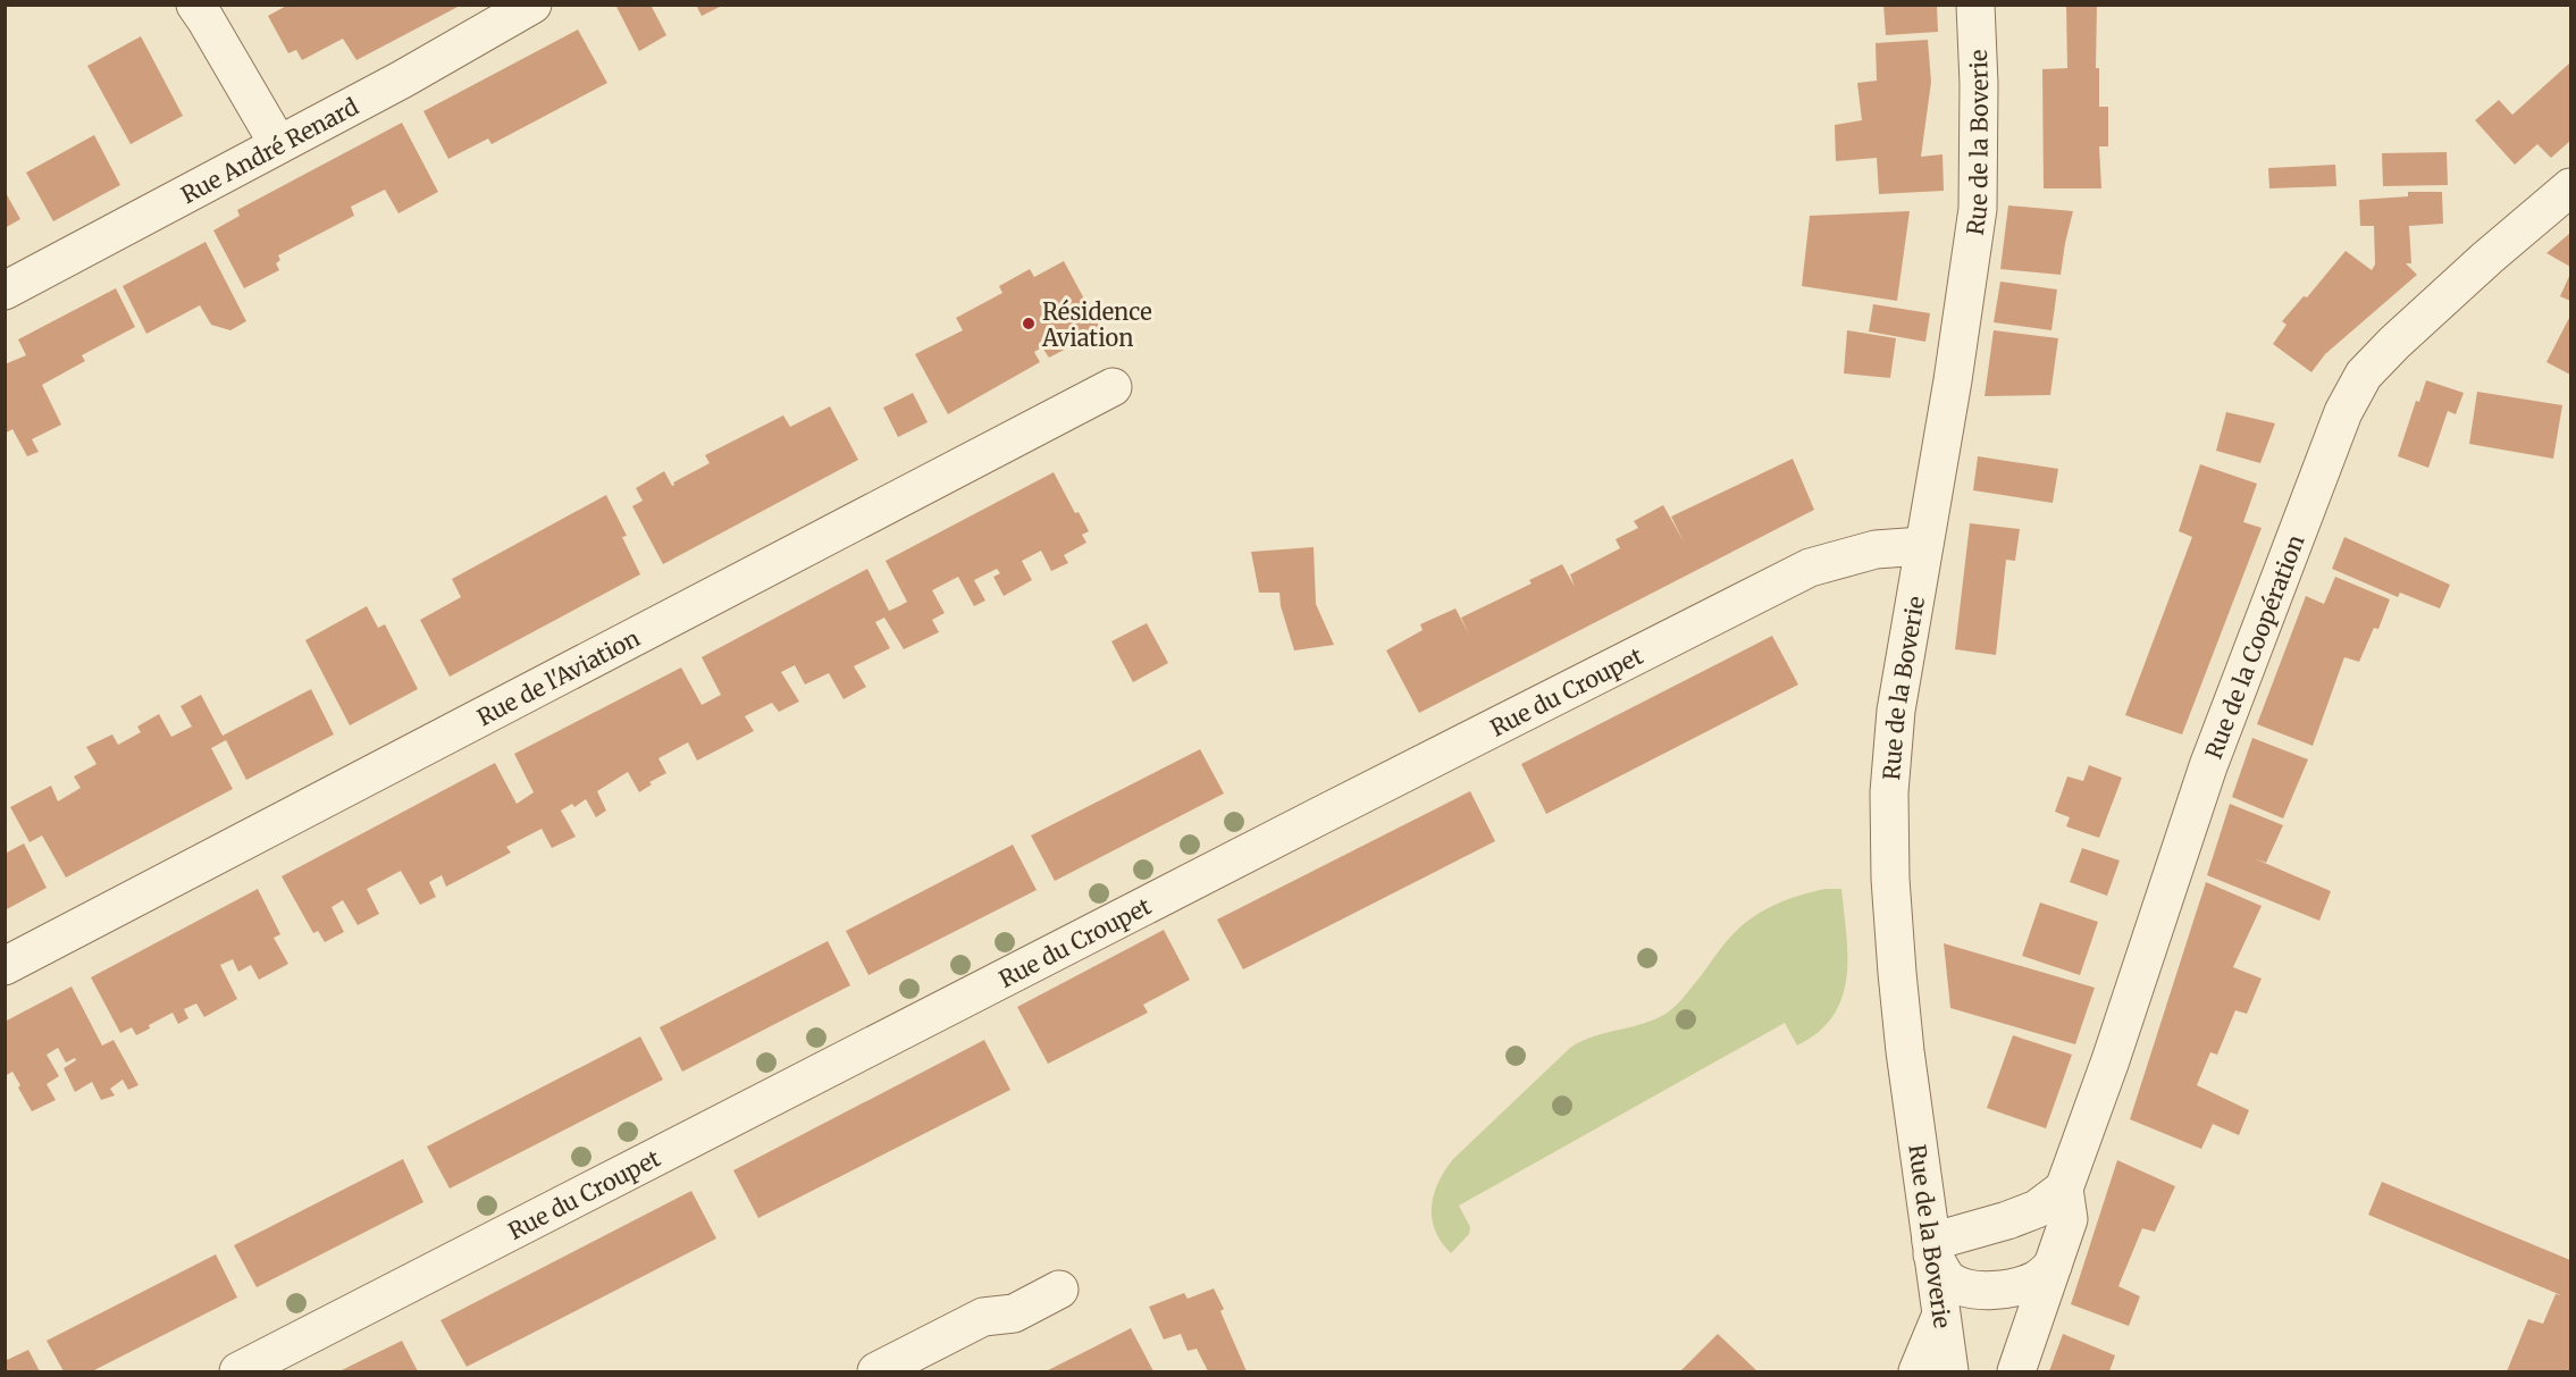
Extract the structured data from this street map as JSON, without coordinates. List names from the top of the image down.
{
  "streets": {
    "street": [
      "Rue de la Boverie",
      "Rue André Renard",
      "Rue de la Coopération",
      "Rue de l'Aviation",
      "Rue du Croupet"
    ]
  },
  "crossings": [
    ["Rue de la Boverie", "Rue du Croupet"]
  ],
  "places": ["Résidence Aviation"]
}
